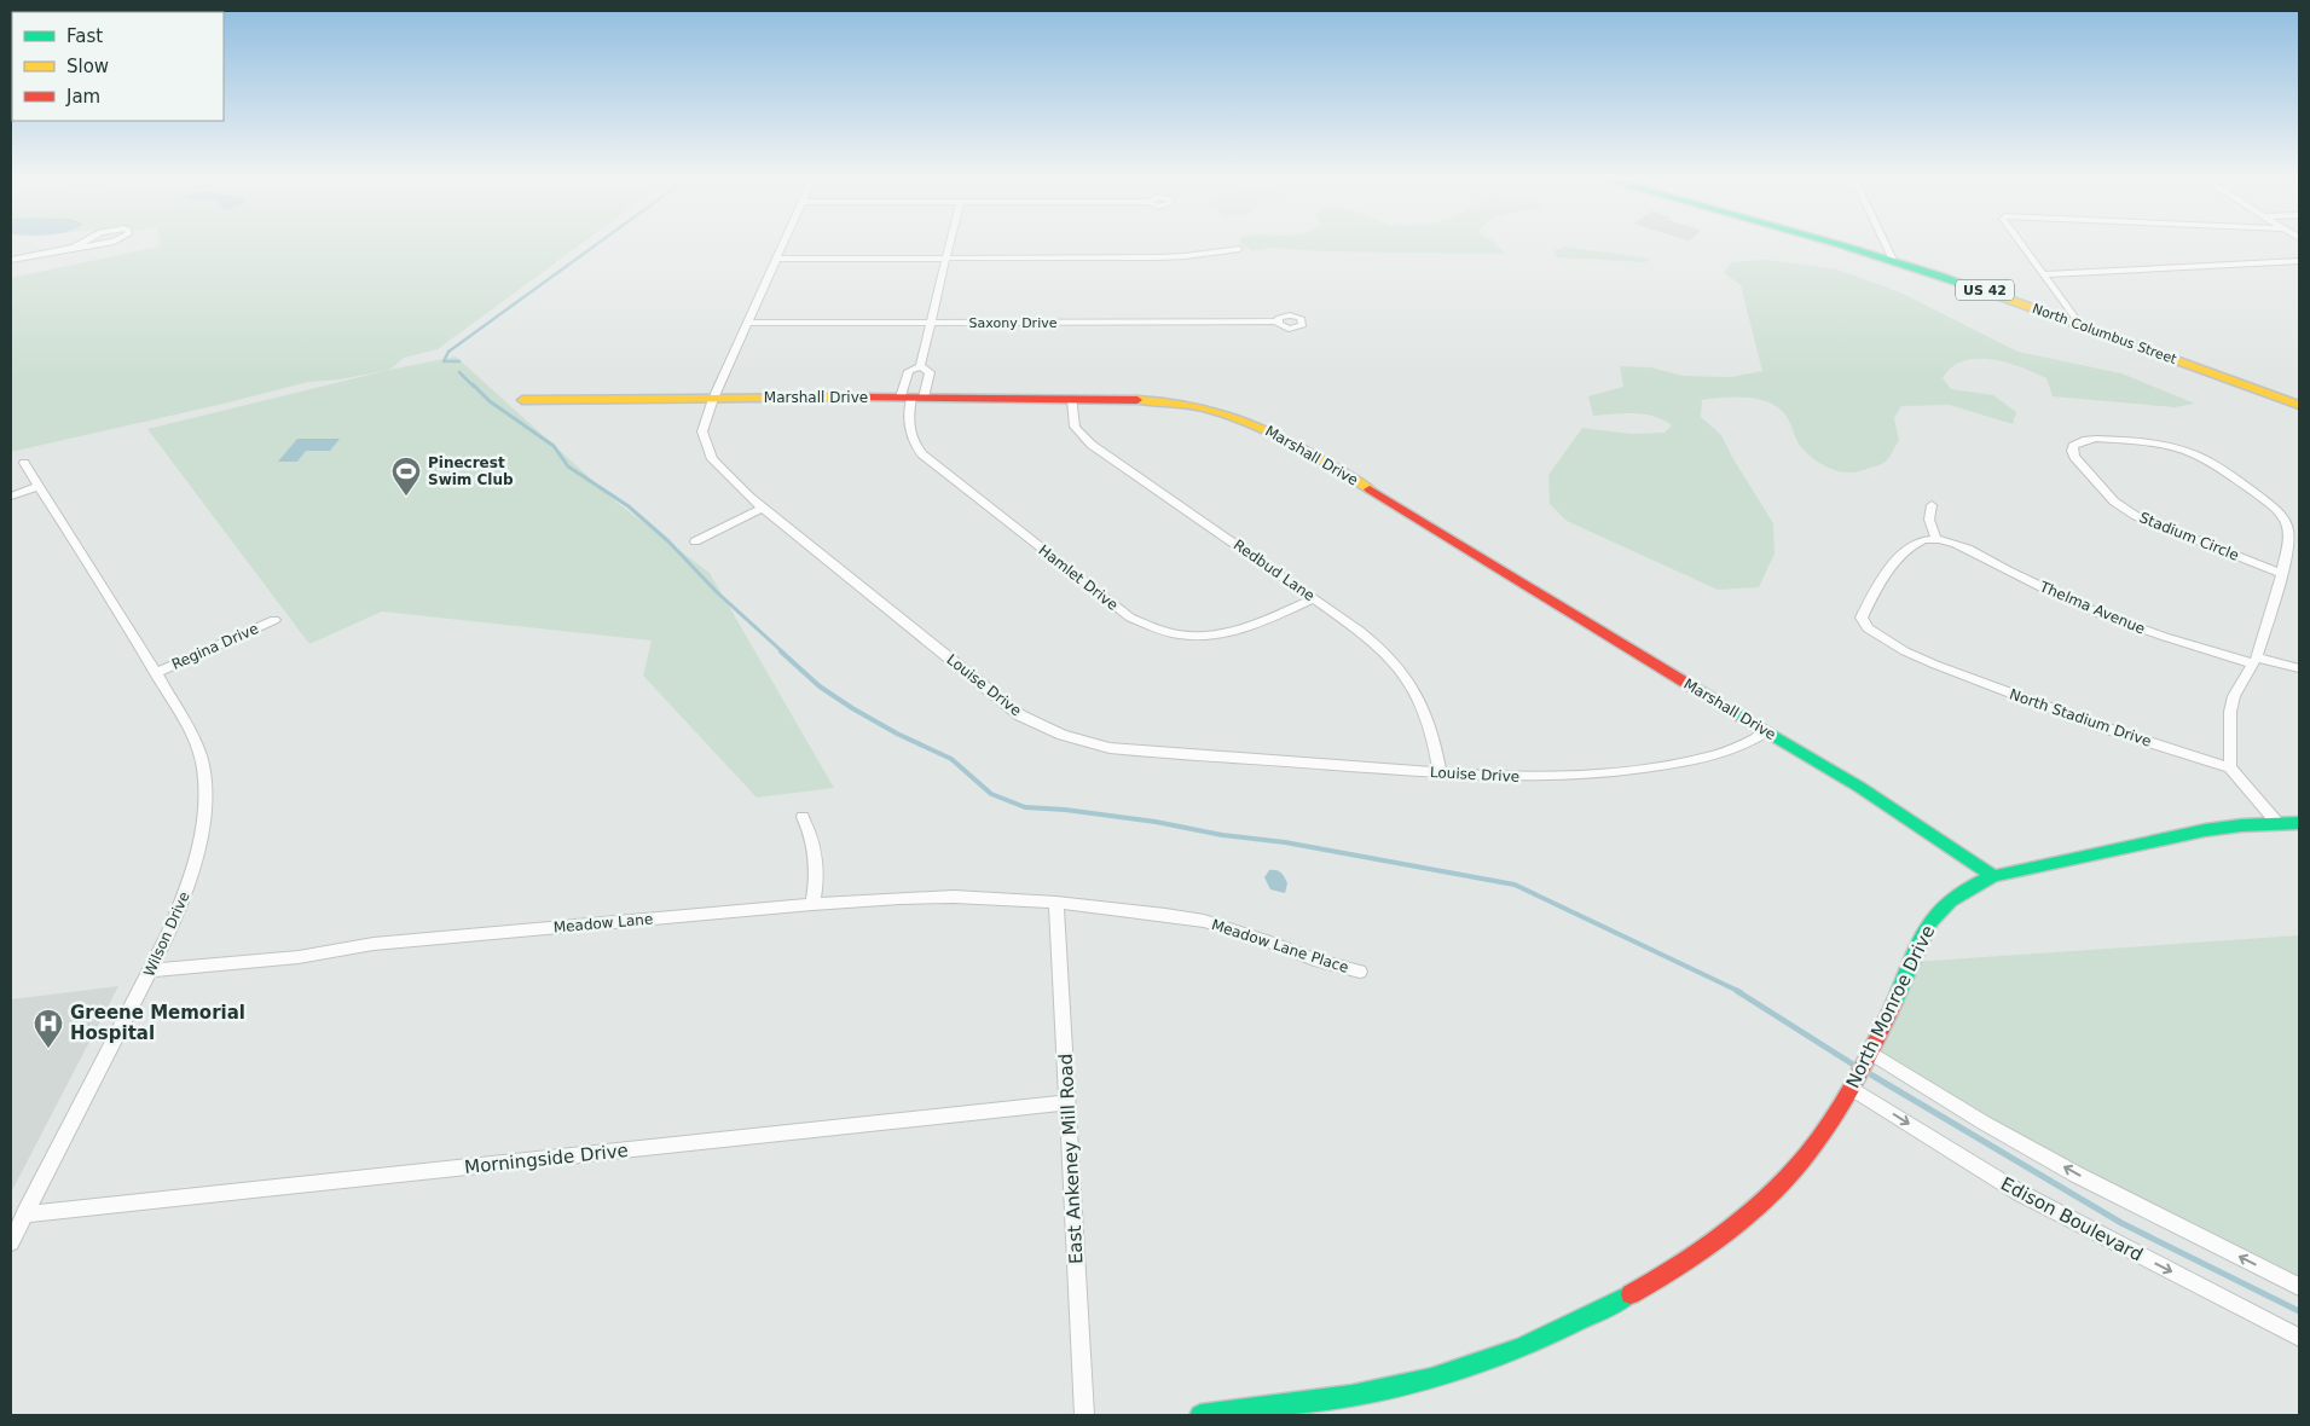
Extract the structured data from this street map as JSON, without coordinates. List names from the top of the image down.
{
  "streets": {
    "street": [
      "US 42",
      "Saxony Drive",
      "North Columbus Street",
      "Marshall Drive",
      "Stadium Circle",
      "Redbud Lane",
      "Hamlet Drive",
      "Thelma Avenue",
      "Regina Drive",
      "Louise Drive",
      "North Stadium Drive",
      "Meadow Lane",
      "Wilson Drive",
      "Meadow Lane Place",
      "North Monroe Drive",
      "Morningside Drive",
      "East Ankeney Mill Road",
      "Edison Boulevard"
    ]
  },
  "crossings": [
    ["Saxony Drive", "Hamlet Drive"],
    ["Saxony Drive", "Louise Drive"],
    ["Marshall Drive", "Redbud Lane"],
    ["Marshall Drive", "Hamlet Drive"],
    ["Marshall Drive", "Louise Drive"],
    ["Marshall Drive", "North Monroe Drive"],
    ["Redbud Lane", "Hamlet Drive"],
    ["Redbud Lane", "Louise Drive"],
    ["Thelma Avenue", "North Stadium Drive"],
    ["Regina Drive", "Wilson Drive"],
    ["Meadow Lane", "Wilson Drive"],
    ["Meadow Lane", "Meadow Lane Place"],
    ["Meadow Lane", "East Ankeney Mill Road"],
    ["Wilson Drive", "Morningside Drive"],
    ["Meadow Lane Place", "East Ankeney Mill Road"],
    ["North Monroe Drive", "Edison Boulevard"],
    ["Morningside Drive", "East Ankeney Mill Road"]
  ],
  "places": {
    "sports": ["Pinecrest Swim Club"],
    "hospital": ["Greene Memorial Hospital"]
  },
  "legend": ["Fast", "Slow", "Jam"]
}
